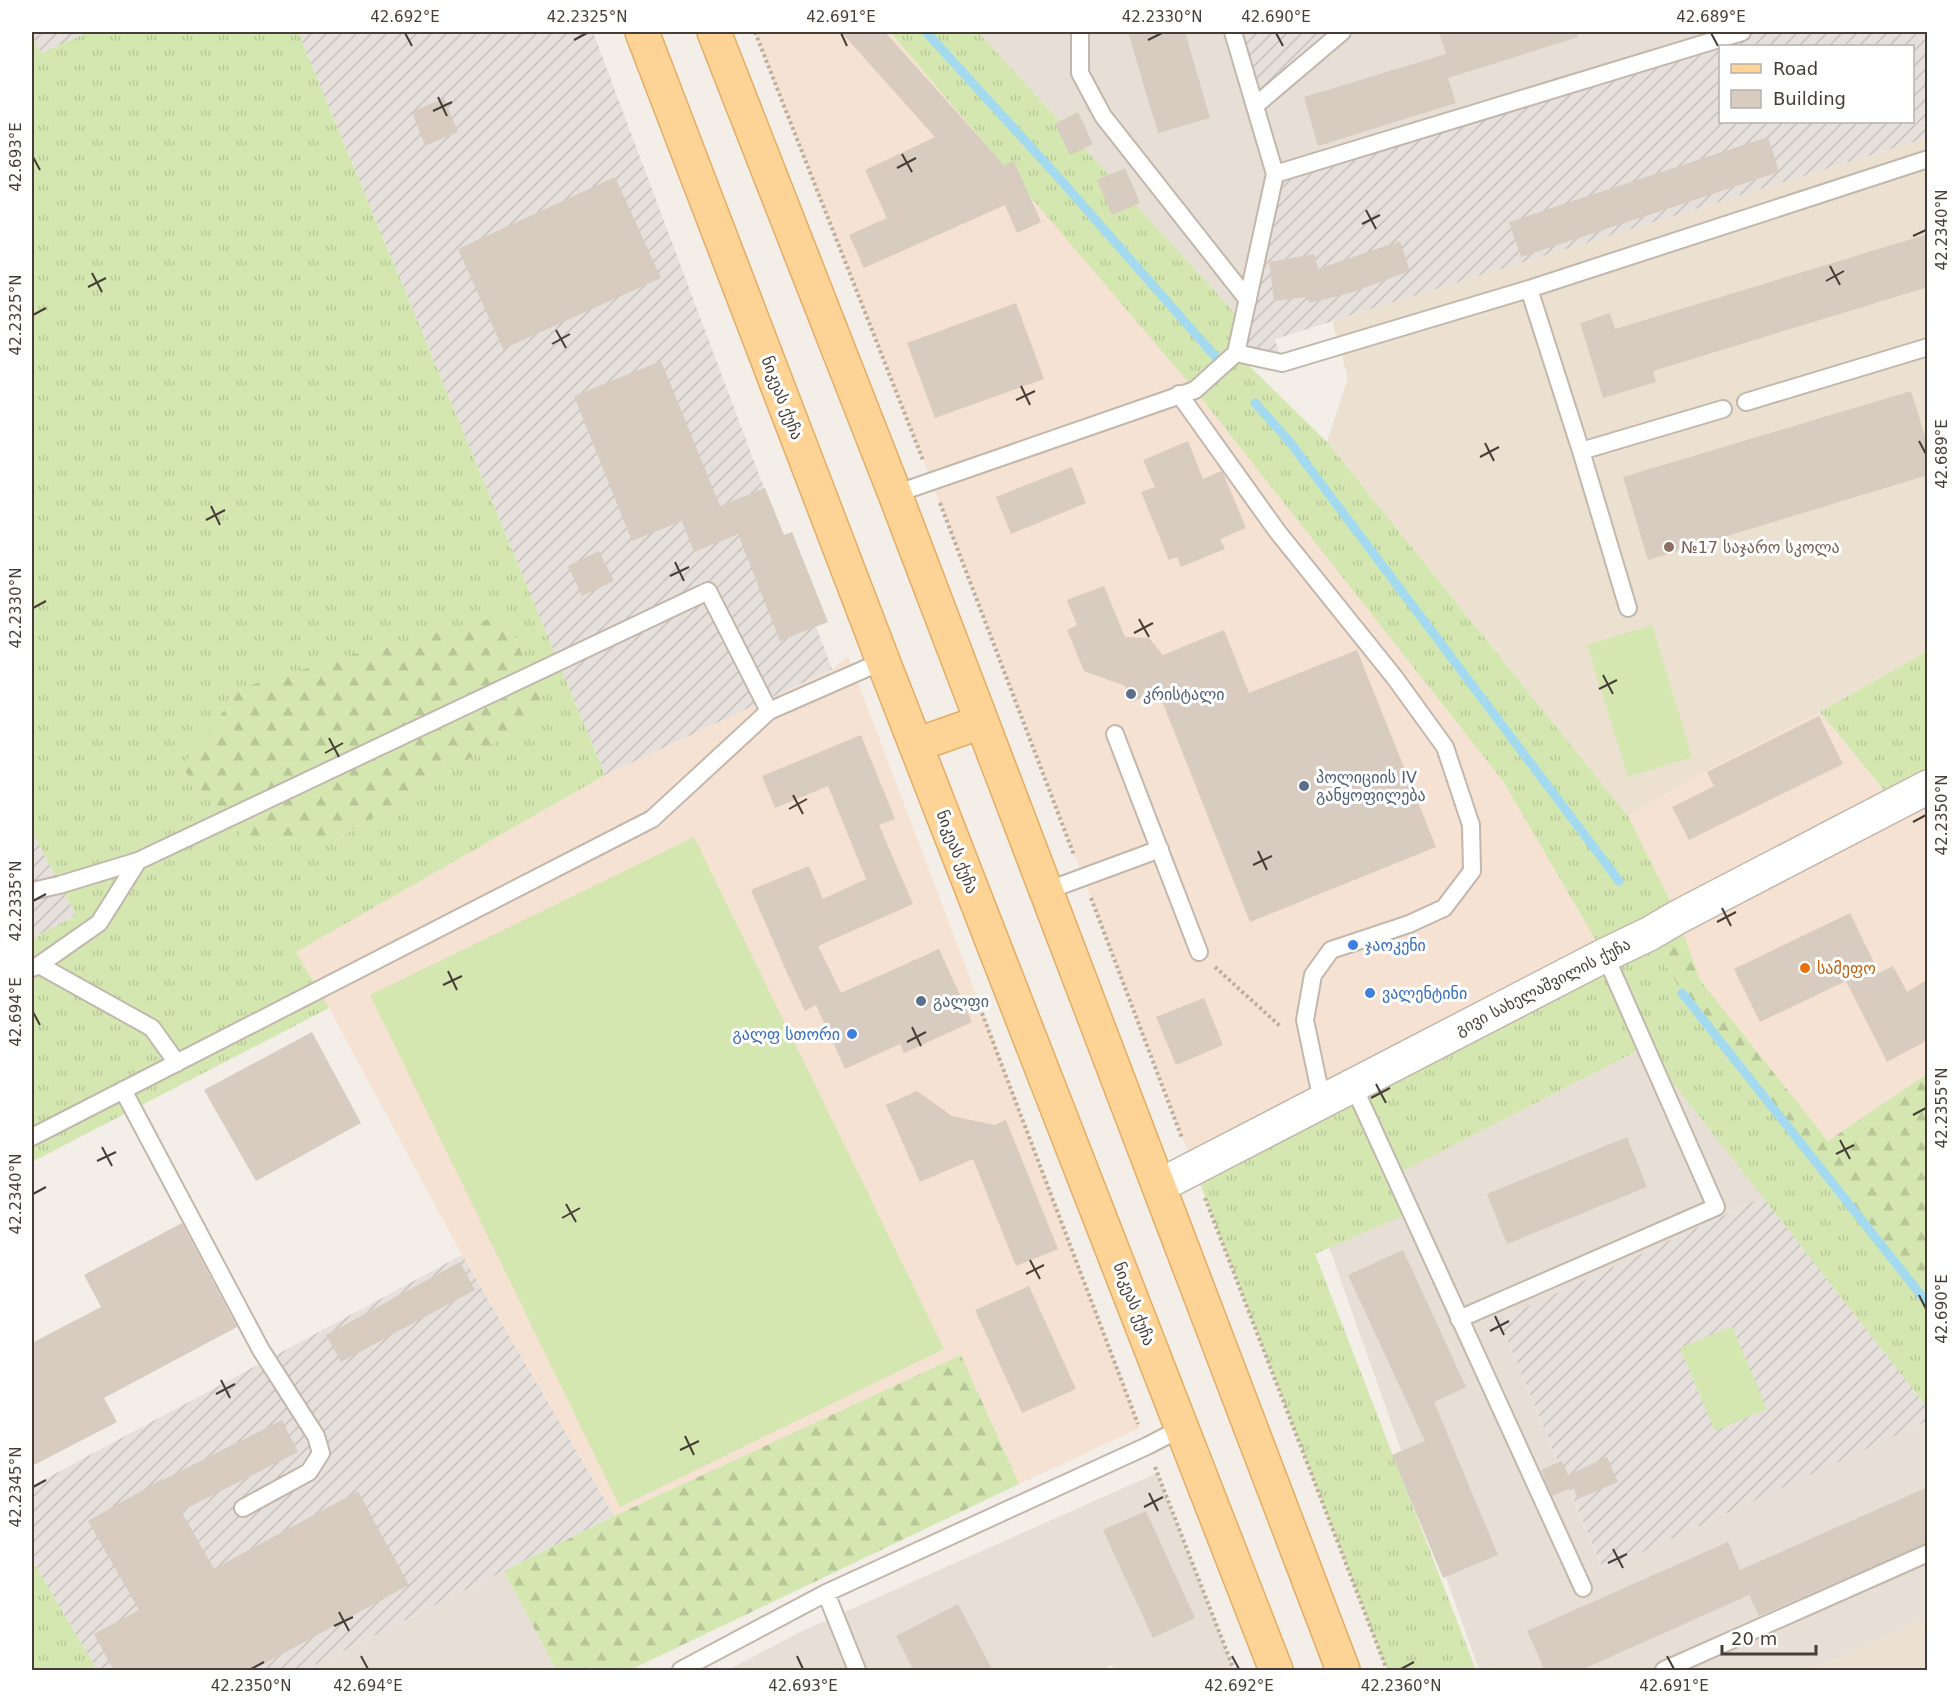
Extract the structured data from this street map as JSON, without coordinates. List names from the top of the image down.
{
  "streets": {
    "main road": ["ნიკეას ქუჩა"],
    "street": ["გივი სახელაშვილის ქუჩა"]
  },
  "places": [
    "№17 საჯარო სკოლა",
    "კრისტალი",
    "პოლიციის IV განყოფილება",
    "ჯაოკენი",
    "სამეფო",
    "ვალენტინი",
    "გალფი",
    "გალფ სთორი"
  ],
  "legend": ["Road", "Building"],
  "scale_bar": "20 m",
  "coordinates": [
    "42.692°E",
    "42.2325°N",
    "42.691°E",
    "42.2330°N",
    "42.690°E",
    "42.689°E",
    "42.693°E",
    "42.2340°N",
    "42.2350°N",
    "42.2335°N",
    "42.694°E",
    "42.2355°N",
    "42.2345°N",
    "42.2360°N"
  ]
}
